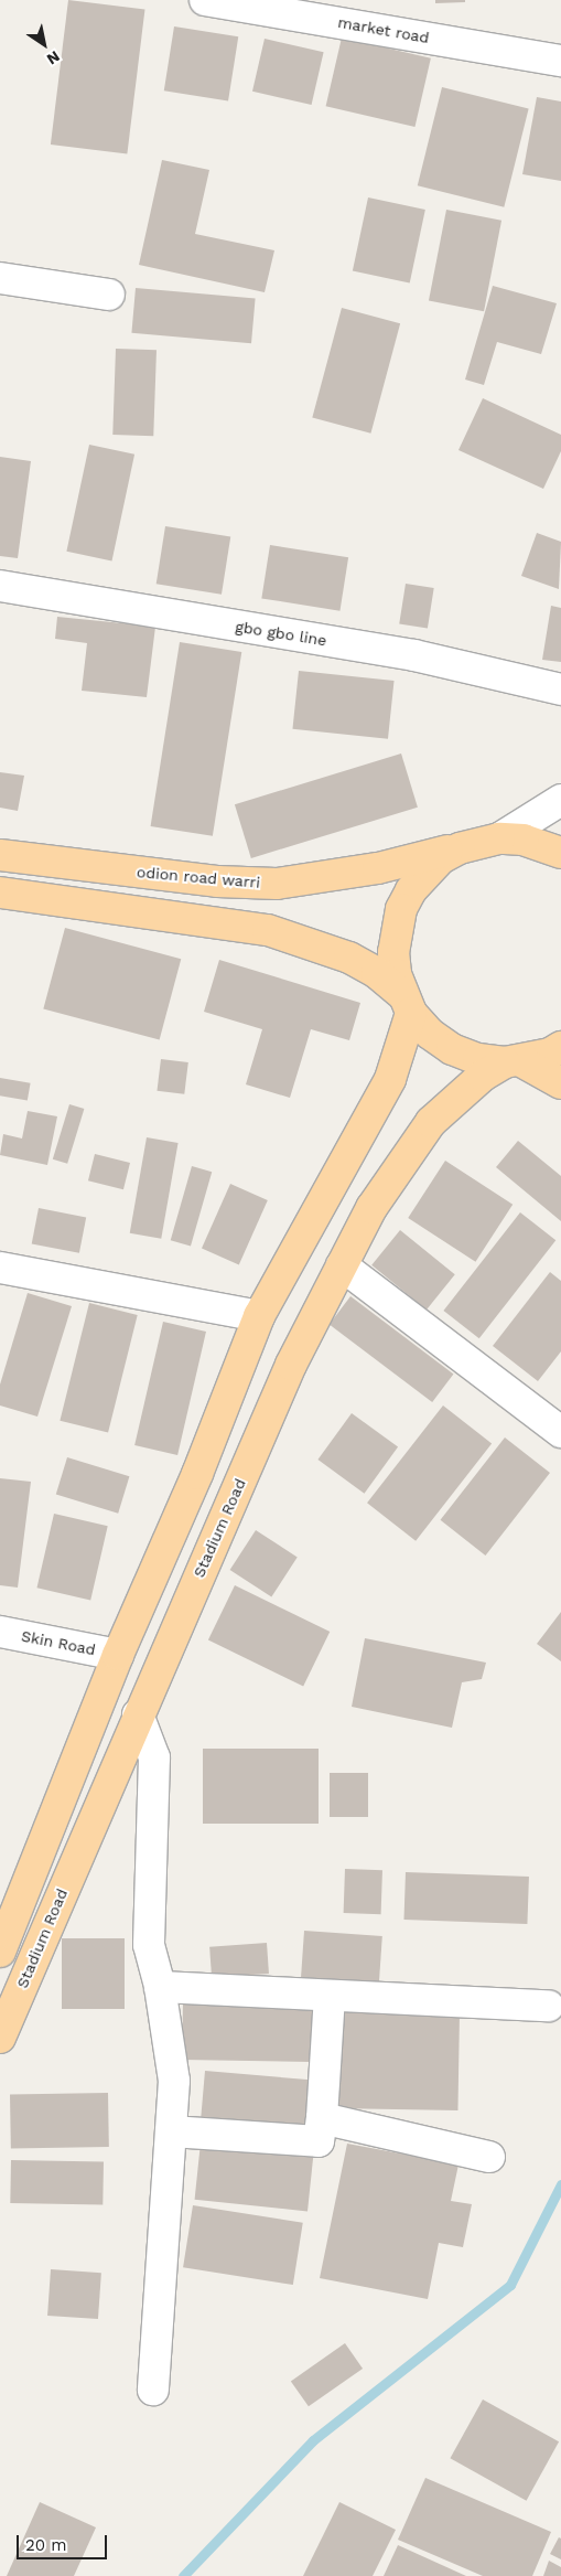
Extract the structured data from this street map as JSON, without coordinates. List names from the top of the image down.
{
  "streets": {
    "main road": ["odion road warri", "Stadium Road"],
    "street": ["market road", "gbo gbo line", "Skin Road"]
  },
  "scale_bar": "20 m",
  "north": "bottom right"
}
